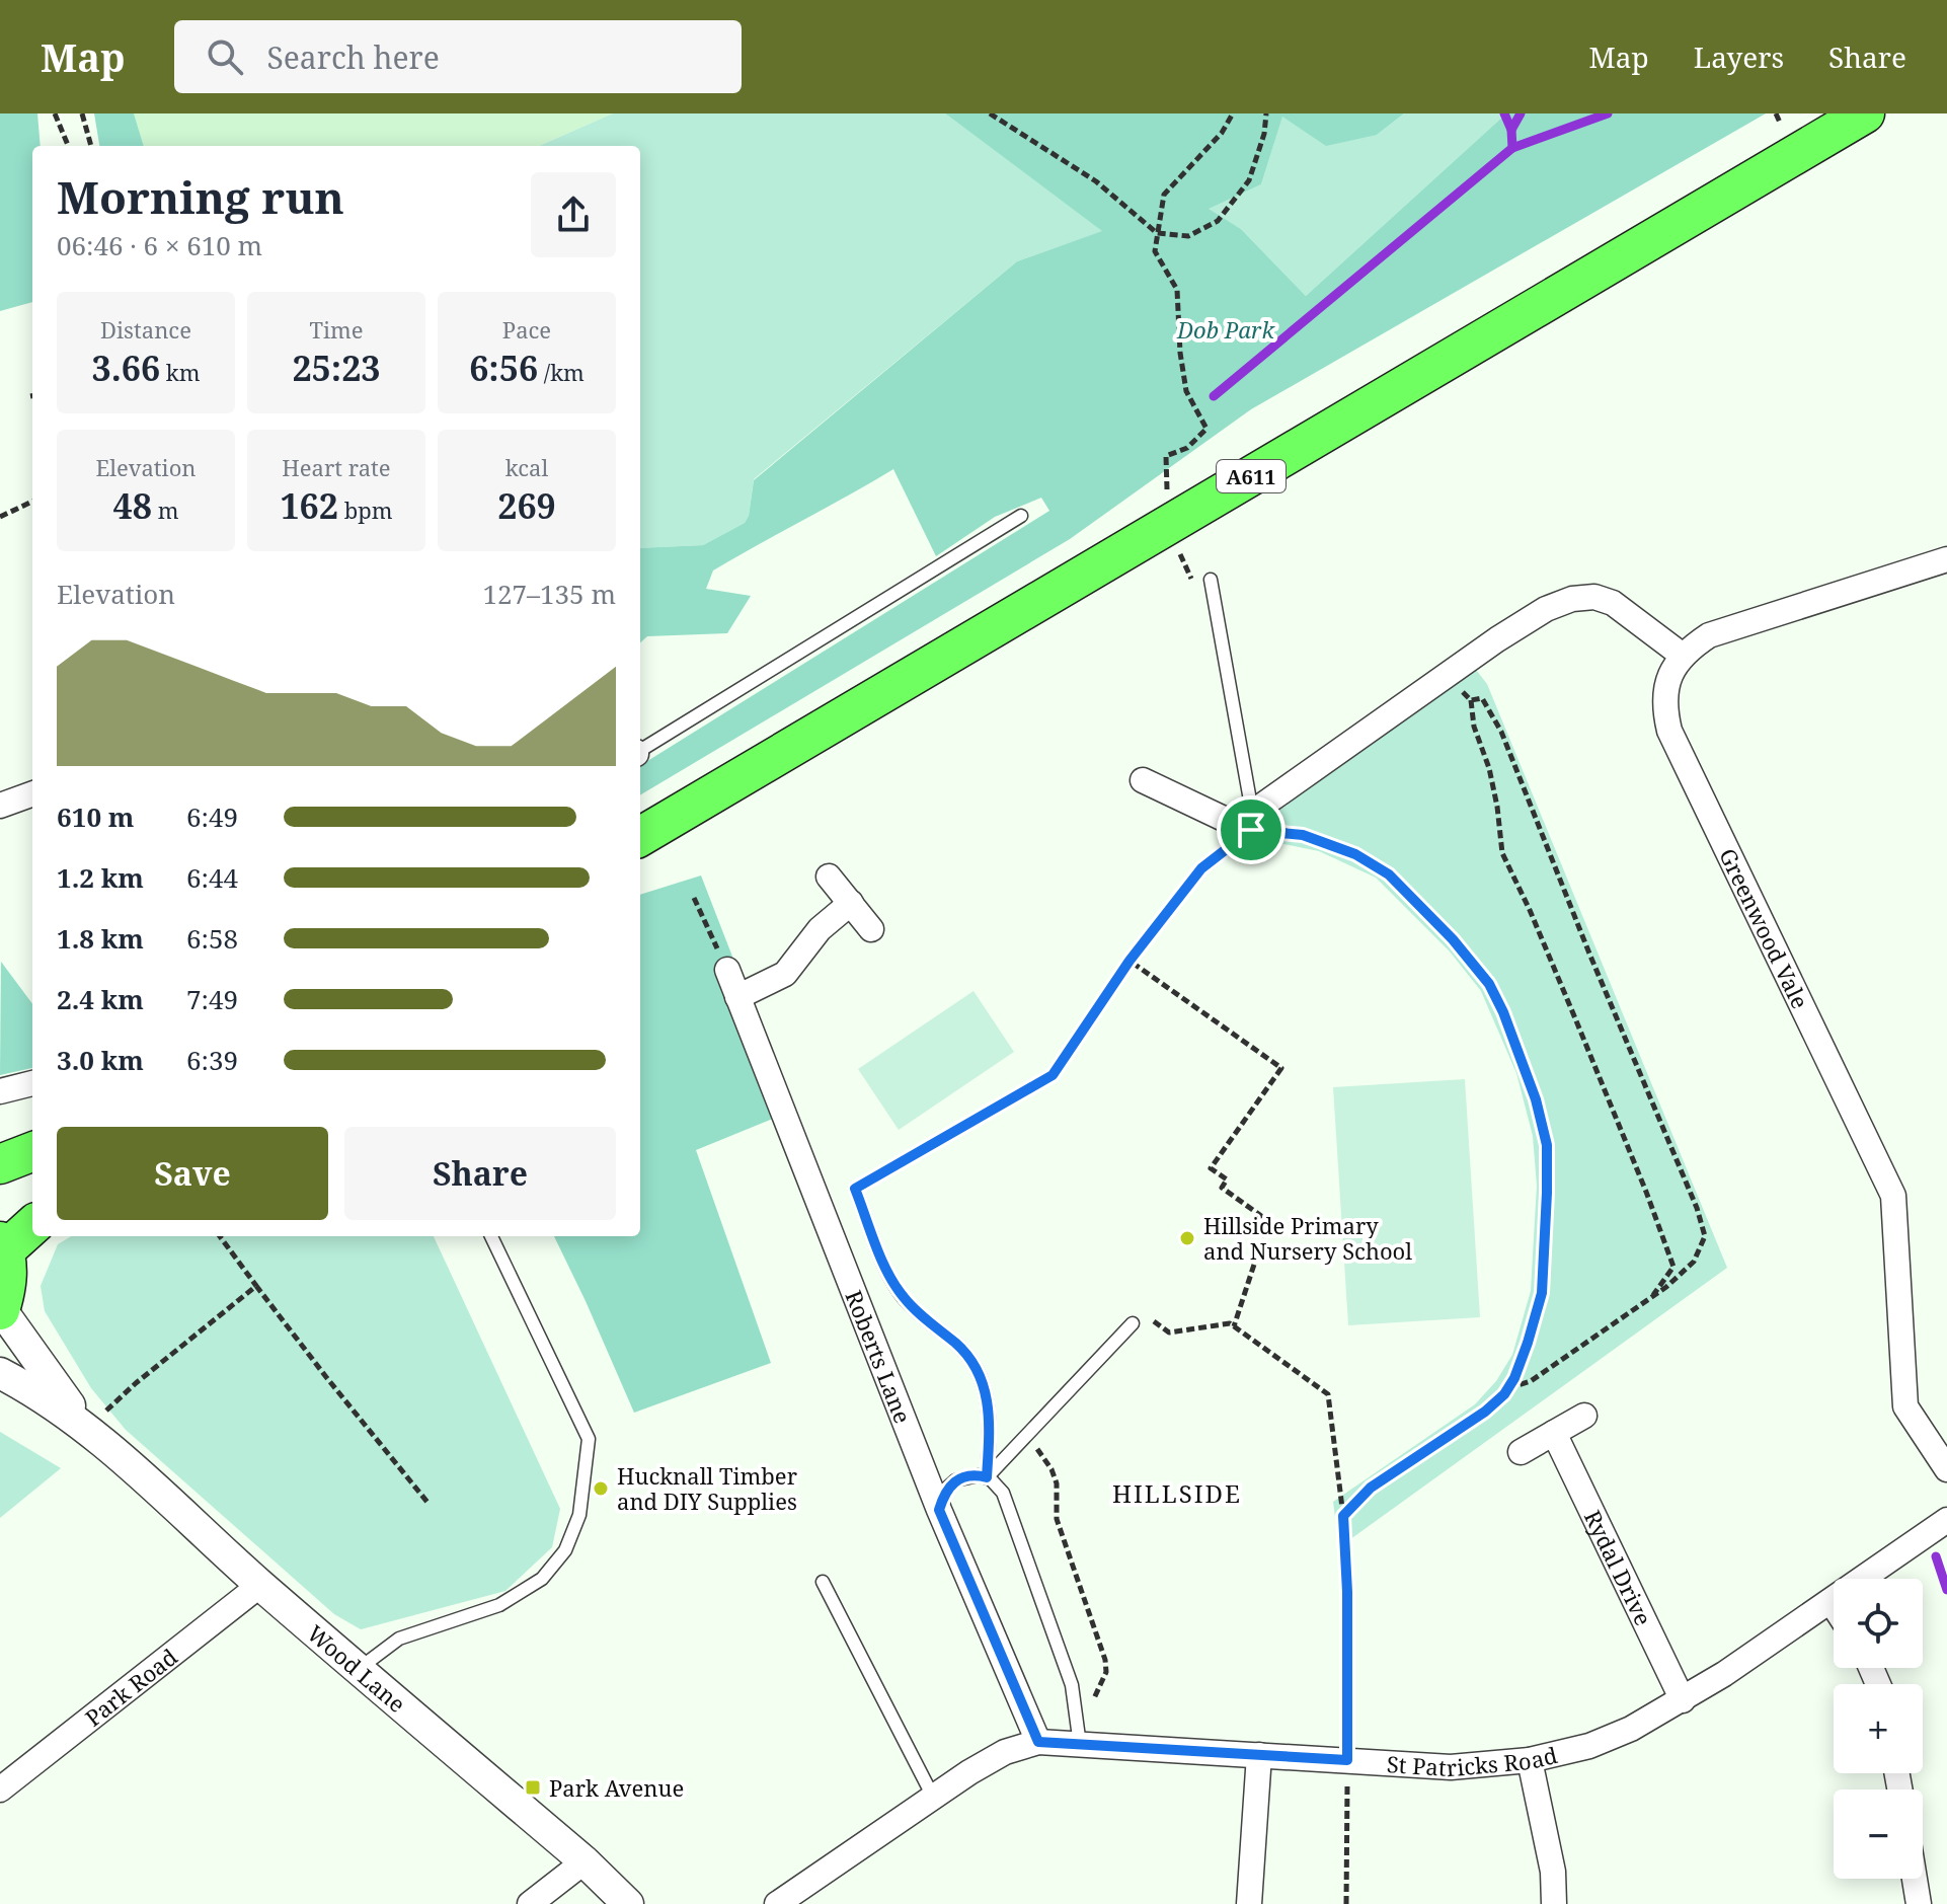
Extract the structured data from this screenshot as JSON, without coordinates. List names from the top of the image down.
{
  "streets": {
    "main road": ["A611"],
    "street": [
      "Greenwood Vale",
      "Roberts Lane",
      "Rydal Drive",
      "Wood Lane",
      "Park Road",
      "St Patricks Road"
    ]
  },
  "crossings": [
    ["Roberts Lane", "St Patricks Road"],
    ["Rydal Drive", "St Patricks Road"],
    ["Wood Lane", "Park Road"]
  ],
  "districts": ["HILLSIDE"],
  "parks": ["Dob Park"],
  "places": {
    "other": ["Hillside Primary and Nursery School", "Hucknall Timber and DIY Supplies"],
    "transit": ["Park Avenue"]
  },
  "page": {
    "header": "Map",
    "search": "Search here",
    "nav": ["Map", "Layers", "Share"],
    "heading": ["Morning run", "06:46 · 6 × 610 m"],
    "stats": [
      ["Distance", "3.66 km"],
      ["Time", "25:23"],
      ["Pace", "6:56 /km"],
      ["Elevation", "48 m"],
      ["Heart rate", "162 bpm"],
      ["kcal", "269"]
    ],
    "chart": ["Elevation", "127–135 m"],
    "list": [
      {
        "name": "610 m",
        "note": "6:49"
      },
      {
        "name": "1.2 km",
        "note": "6:44"
      },
      {
        "name": "1.8 km",
        "note": "6:58"
      },
      {
        "name": "2.4 km",
        "note": "7:49"
      },
      {
        "name": "3.0 km",
        "note": "6:39"
      }
    ],
    "buttons": ["Save", "Share"],
    "map_buttons": ["+", "−"]
  }
}
